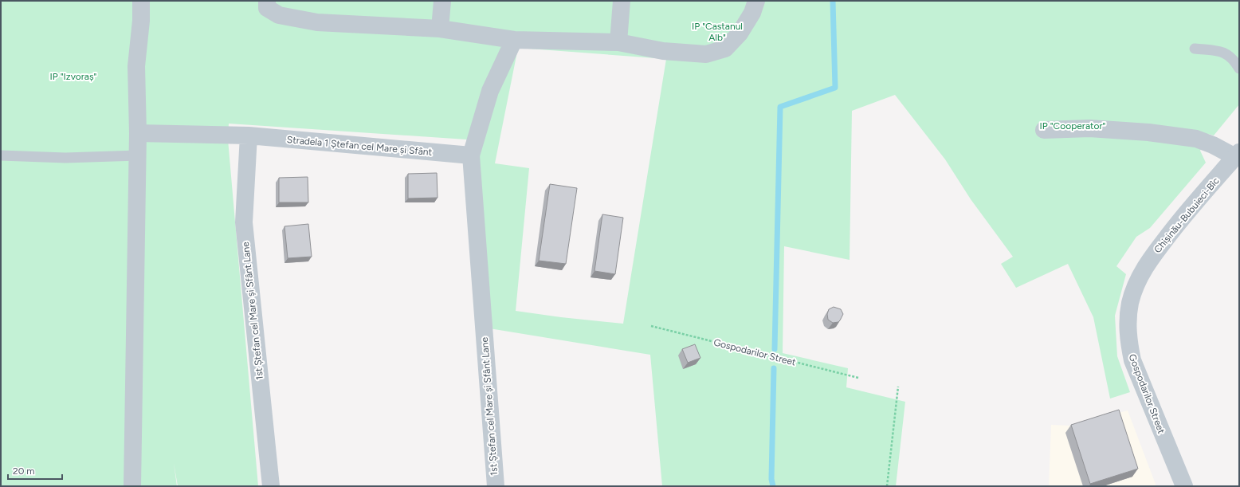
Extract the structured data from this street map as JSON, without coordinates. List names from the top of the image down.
{
  "streets": {
    "street": [
      "Stradela 1 Ștefan cel Mare și Sfânt",
      "Chișinău-Bubuieci-Bîc",
      "1st Ștefan cel Mare și Sfânt Lane",
      "Gospodarilor Street"
    ]
  },
  "crossings": [
    ["Stradela 1 Ștefan cel Mare și Sfânt", "1st Ștefan cel Mare și Sfânt Lane"],
    ["Chișinău-Bubuieci-Bîc", "Gospodarilor Street"]
  ],
  "parks": ["IP \"Castanul Alb\"", "IP \"Izvoraș\"", "IP \"Cooperator\""],
  "scale_bar": "20 m"
}
